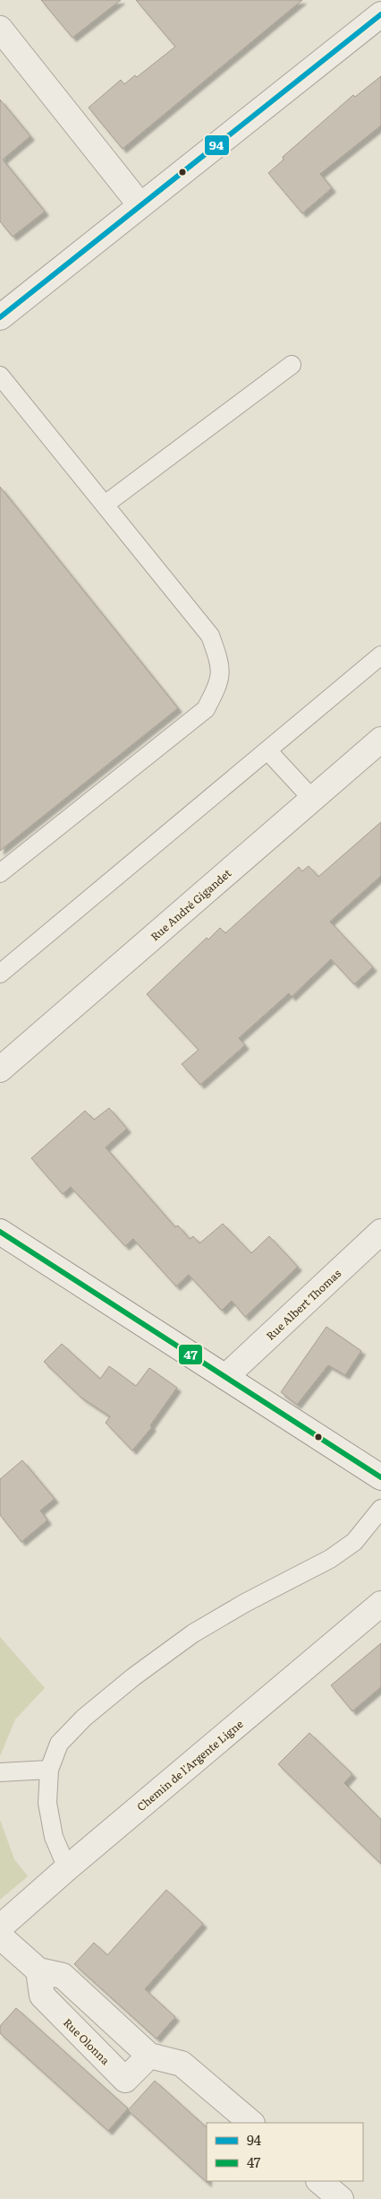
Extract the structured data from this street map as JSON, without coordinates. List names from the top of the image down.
{
  "streets": {
    "street": [
      "Rue André Gigandet",
      "Rue Albert Thomas",
      "Chemin de l'Argente Ligne",
      "Rue Olonna"
    ]
  },
  "lines": ["transit line 94", "transit line 47"],
  "legend": ["94", "47"]
}
